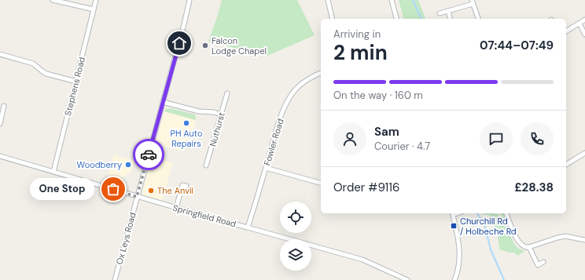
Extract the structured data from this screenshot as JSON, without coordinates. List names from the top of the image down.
{
  "streets": {
    "street": [
      "Stephens Road",
      "Nuthurst",
      "Fowler Road",
      "Springfield Road",
      "Ox Leys Road"
    ]
  },
  "crossings": [
    ["Stephens Road", "Springfield Road"],
    ["Fowler Road", "Springfield Road"],
    ["Springfield Road", "Ox Leys Road"]
  ],
  "places": {
    "other": [
      "Falcon Lodge Chapel",
      "PH Auto Repairs",
      "Woodberry",
      "One Stop",
      "The Anvil"
    ],
    "transit": ["Churchill Rd / Holbeche Rd"]
  },
  "page": {
    "heading": ["2 min", "Arriving in", "07:44–07:49"],
    "panel": [
      "Sam",
      "Courier · 4.7",
      "Order #9116",
      "£28.38"
    ],
    "bar": "On the way · 160 m",
    "bubble": "One Stop"
  }
}
